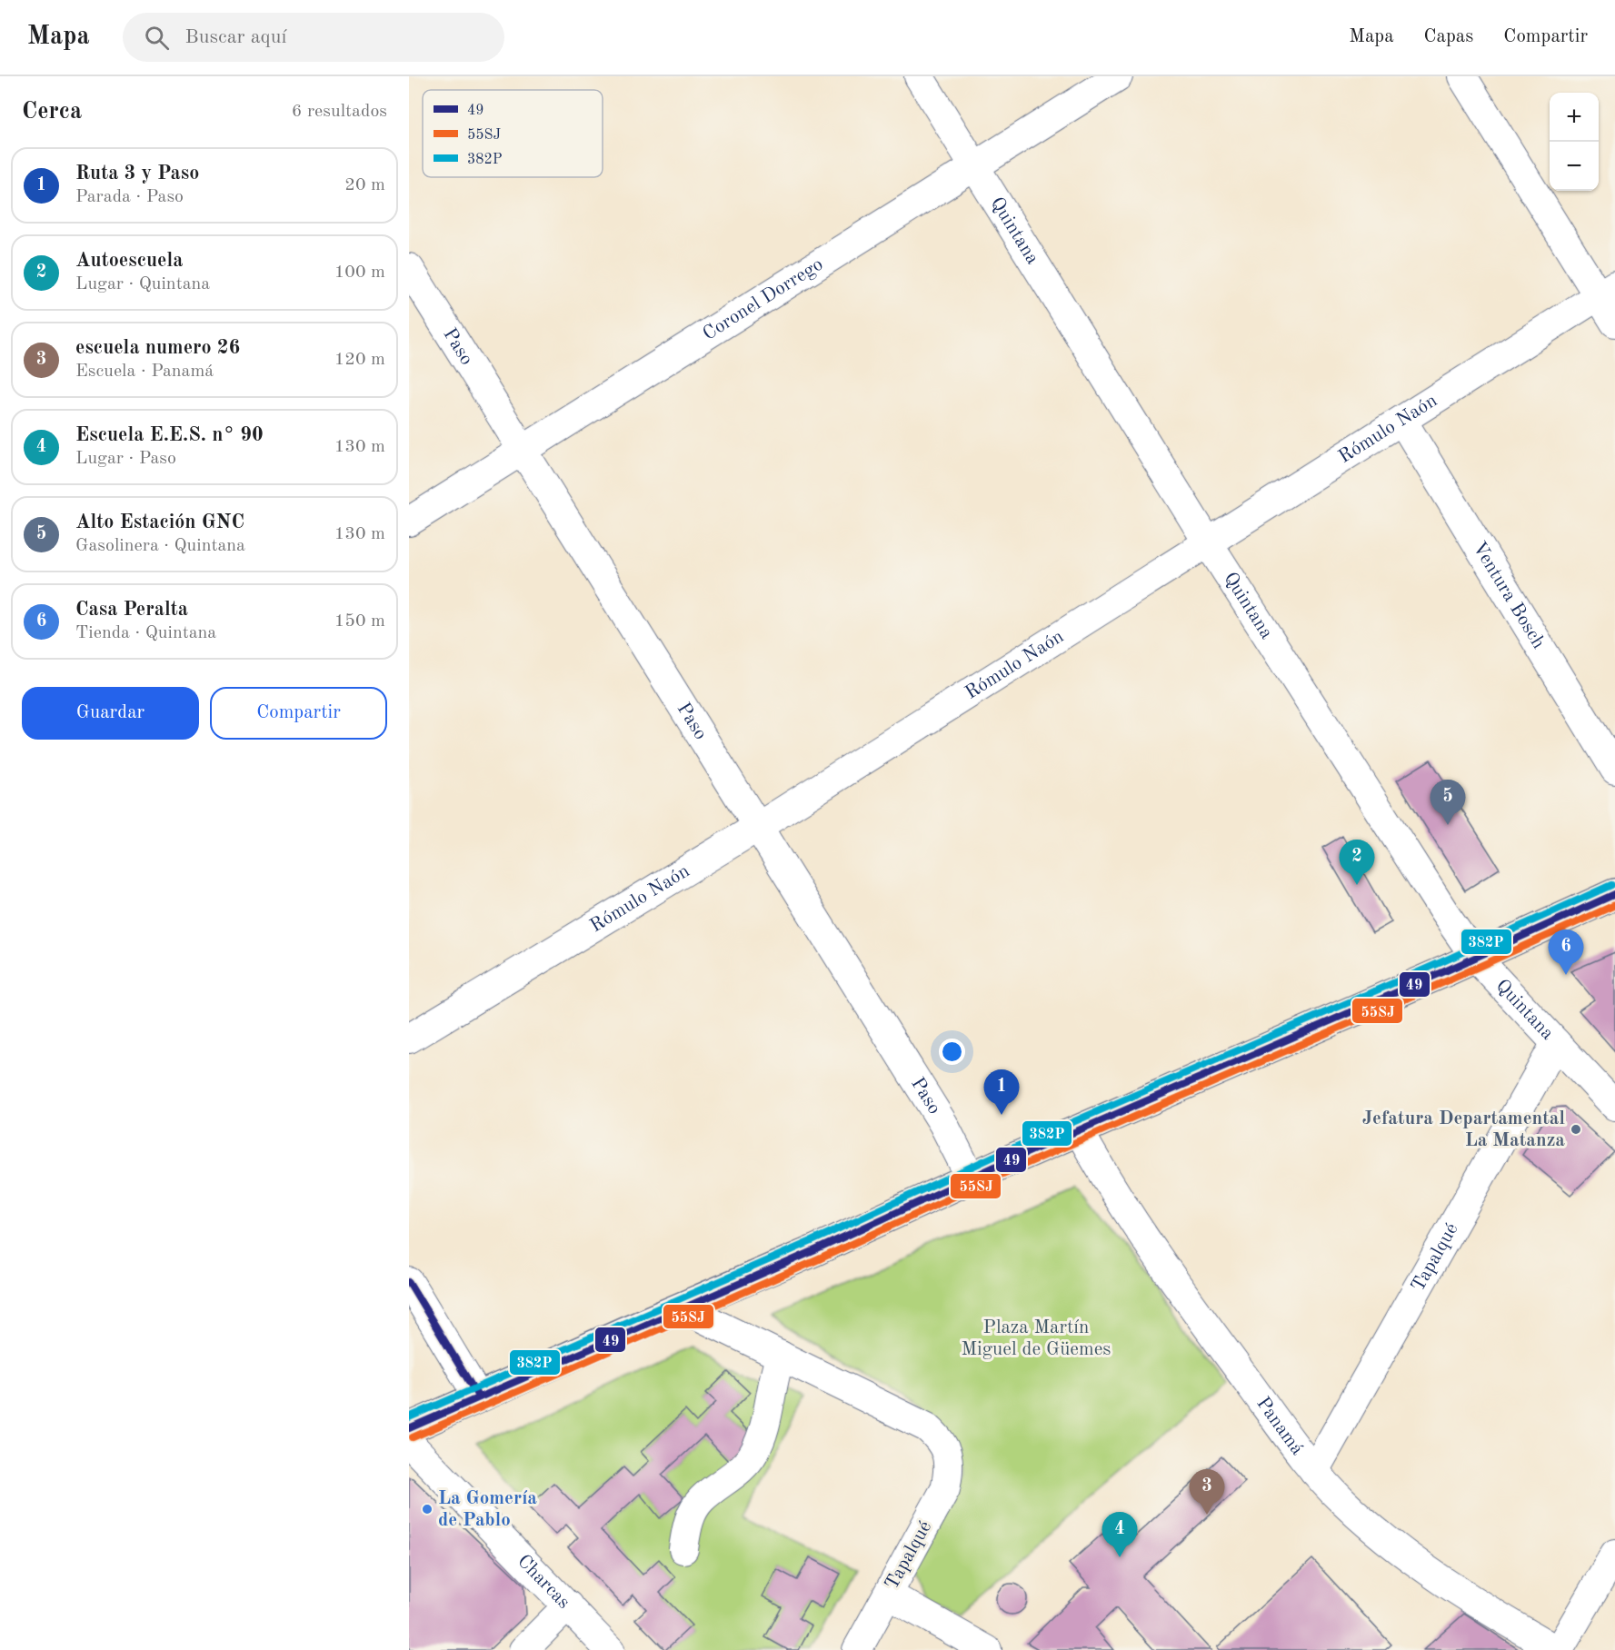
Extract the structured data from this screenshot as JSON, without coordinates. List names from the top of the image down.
{
  "streets": {
    "street": [
      "Quintana",
      "Coronel Dorrego",
      "Paso",
      "Rómulo Naón",
      "Ventura Bosch",
      "Tapalqué",
      "Panamá",
      "Charcas"
    ]
  },
  "crossings": [
    ["Quintana", "Coronel Dorrego"],
    ["Quintana", "Rómulo Naón"],
    ["Quintana", "Tapalqué"],
    ["Coronel Dorrego", "Paso"],
    ["Paso", "Rómulo Naón"],
    ["Rómulo Naón", "Ventura Bosch"],
    ["Tapalqué", "Panamá"]
  ],
  "parks": ["Plaza Martín Miguel de Güemes"],
  "places": ["Jefatura Departamental La Matanza", "La Gomería de Pablo"],
  "lines": ["transit line 382P", "transit line 49", "transit line 55SJ"],
  "legend": ["49", "55SJ", "382P"],
  "page": {
    "header": "Mapa",
    "search": "Buscar aquí",
    "nav": ["Mapa", "Capas", "Compartir"],
    "heading": ["Cerca", "6 resultados"],
    "map_buttons": ["+", "−"],
    "list": [
      {
        "mark": "1",
        "name": "Ruta 3 y Paso",
        "note": "Parada · Paso",
        "value": "20 m"
      },
      {
        "mark": "2",
        "name": "Autoescuela",
        "note": "Lugar · Quintana",
        "value": "100 m"
      },
      {
        "mark": "3",
        "name": "escuela numero 26",
        "note": "Escuela · Panamá",
        "value": "120 m"
      },
      {
        "mark": "4",
        "name": "Escuela E.E.S. n° 90",
        "note": "Lugar · Paso",
        "value": "130 m"
      },
      {
        "mark": "5",
        "name": "Alto Estación GNC",
        "note": "Gasolinera · Quintana",
        "value": "130 m"
      },
      {
        "mark": "6",
        "name": "Casa Peralta",
        "note": "Tienda · Quintana",
        "value": "150 m"
      }
    ],
    "buttons": ["Guardar", "Compartir"],
    "pins": [
      "5",
      "2",
      "6",
      "1",
      "3",
      "4"
    ]
  }
}
